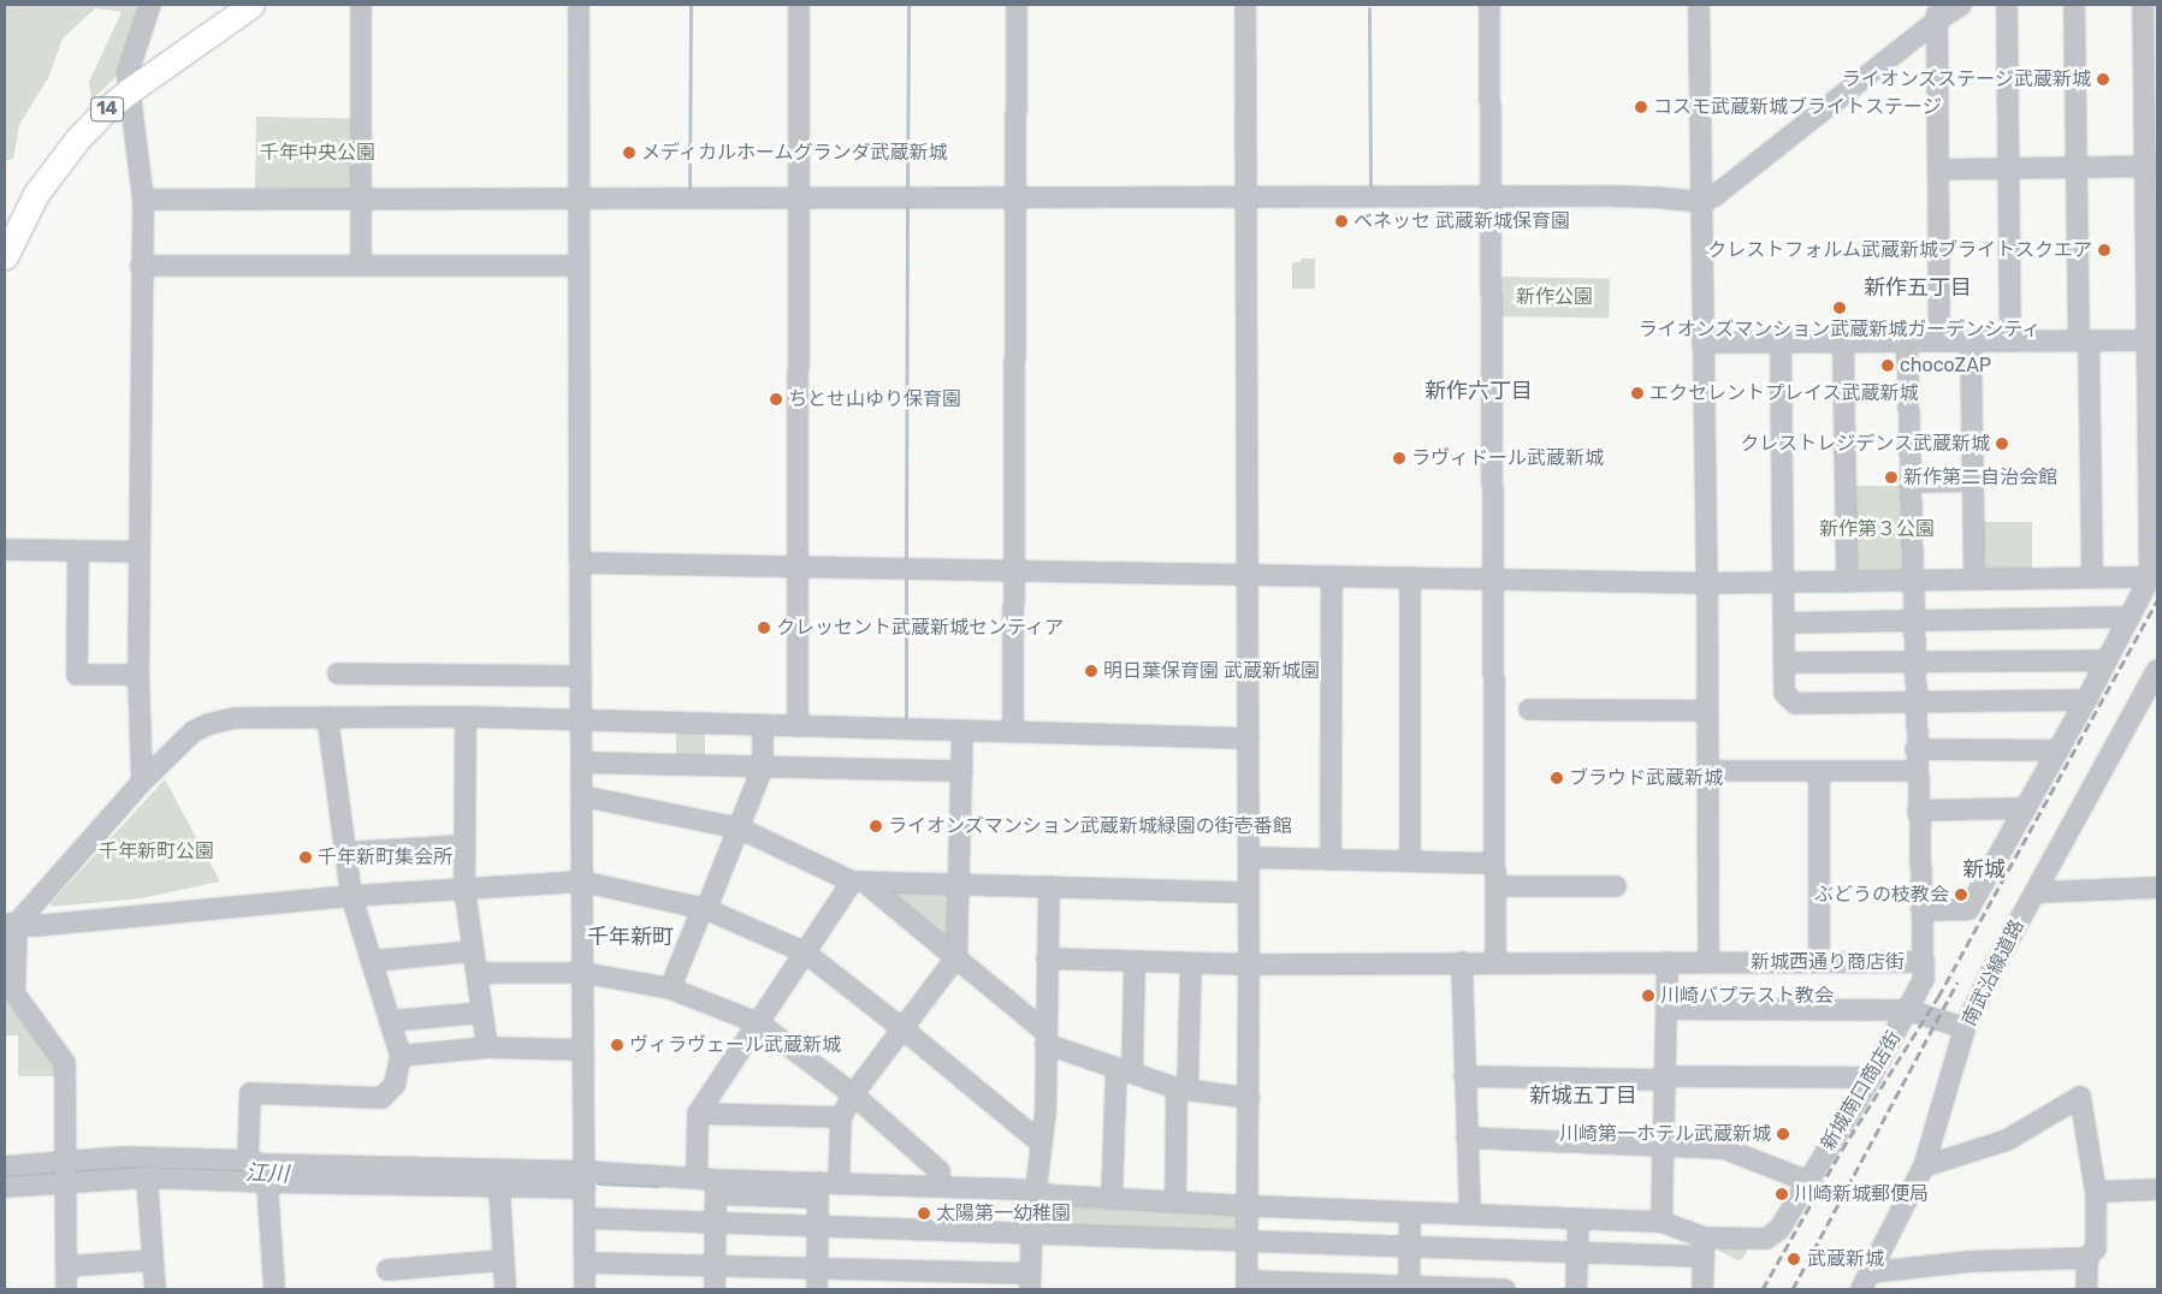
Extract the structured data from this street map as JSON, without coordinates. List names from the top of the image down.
{
  "streets": {
    "main road": ["14"],
    "street": ["新城西通り商店街", "南武沿線道路", "新城南口商店街"]
  },
  "crossings": [
    ["新城西通り商店街", "新城南口商店街"]
  ],
  "districts": [
    "新作五丁目",
    "新作六丁目",
    "新城",
    "千年新町",
    "新城五丁目"
  ],
  "water": ["江川"],
  "parks": [
    "千年中央公園",
    "新作公園",
    "新作第３公園",
    "千年新町公園"
  ],
  "places": [
    "ライオンズステージ武蔵新城",
    "コスモ武蔵新城ブライトステージ",
    "メディカルホームグランダ武蔵新城",
    "ベネッセ 武蔵新城保育園",
    "クレストフォルム武蔵新城ブライトスクエア",
    "ライオンズマンション武蔵新城ガーデンシティ",
    "chocoZAP",
    "エクセレントプレイス武蔵新城",
    "ちとせ山ゆり保育園",
    "クレストレジデンス武蔵新城",
    "ラヴィドール武蔵新城",
    "新作第二自治会館",
    "クレッセント武蔵新城センティア",
    "明日葉保育園 武蔵新城園",
    "ブラウド武蔵新城",
    "ライオンズマンション武蔵新城緑園の街壱番館",
    "千年新町集会所",
    "ぶどうの枝教会",
    "川崎バプテスト教会",
    "ヴィラヴェール武蔵新城",
    "川崎第一ホテル武蔵新城",
    "川崎新城郵便局",
    "太陽第一幼稚園",
    "武蔵新城"
  ]
}
